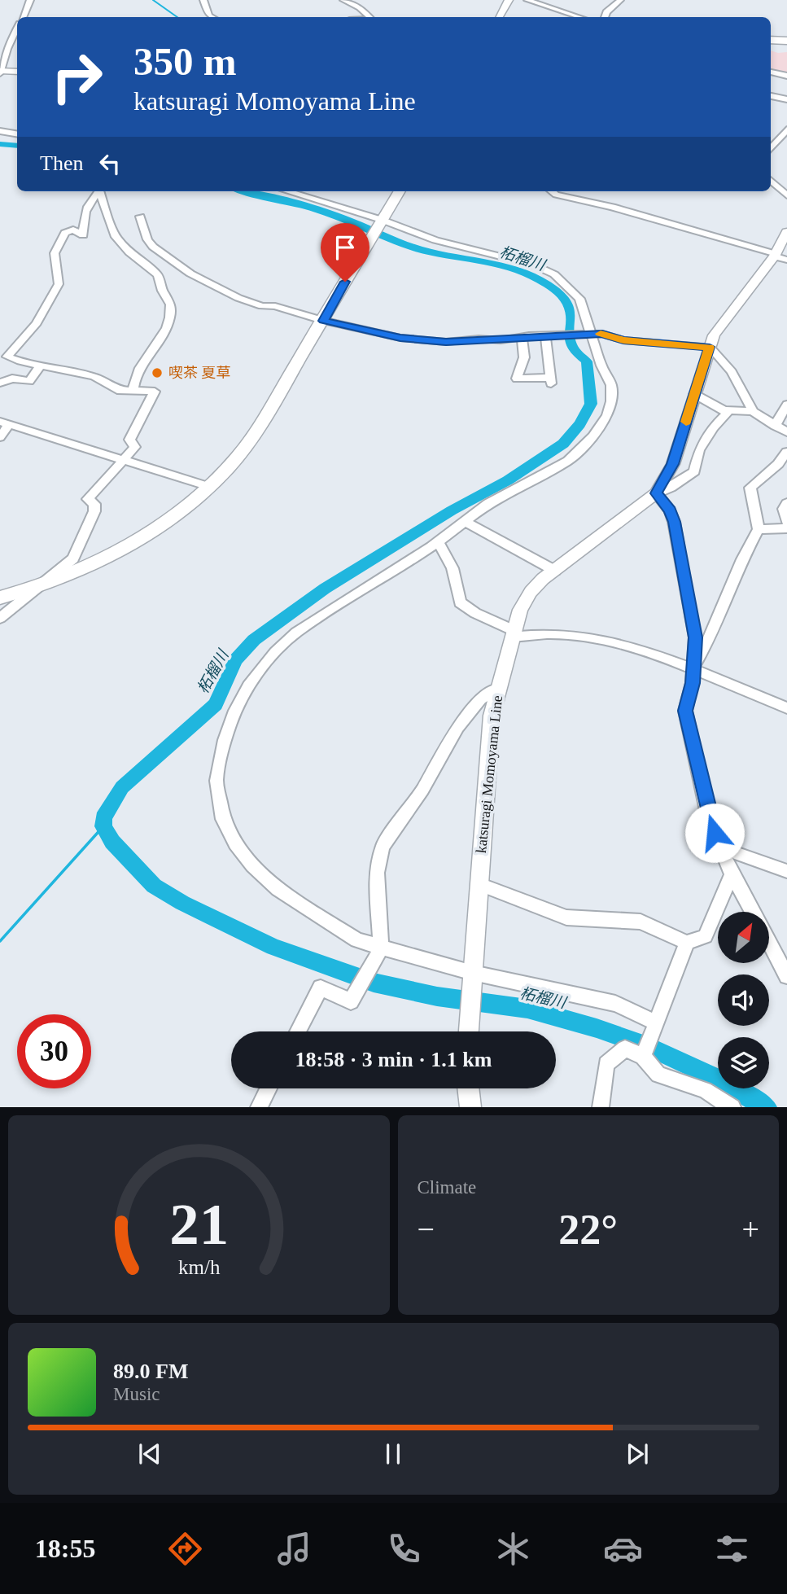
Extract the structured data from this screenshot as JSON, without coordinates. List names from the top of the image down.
{
  "streets": {
    "main road": ["katsuragi Momoyama Line"]
  },
  "water": ["柘榴川"],
  "places": ["喫茶 夏草"],
  "north": "top right",
  "page": {
    "turn": ["350 m", "katsuragi Momoyama Line"],
    "then": "Then",
    "limit": "30",
    "trip": "18:58 · 3 min · 1.1 km",
    "tile": "Climate",
    "heat": ["−", "22°", "+"],
    "song": ["89.0 FM", "Music"],
    "tabs": "18:55",
    "gauge": ["21", "km/h"]
  }
}
